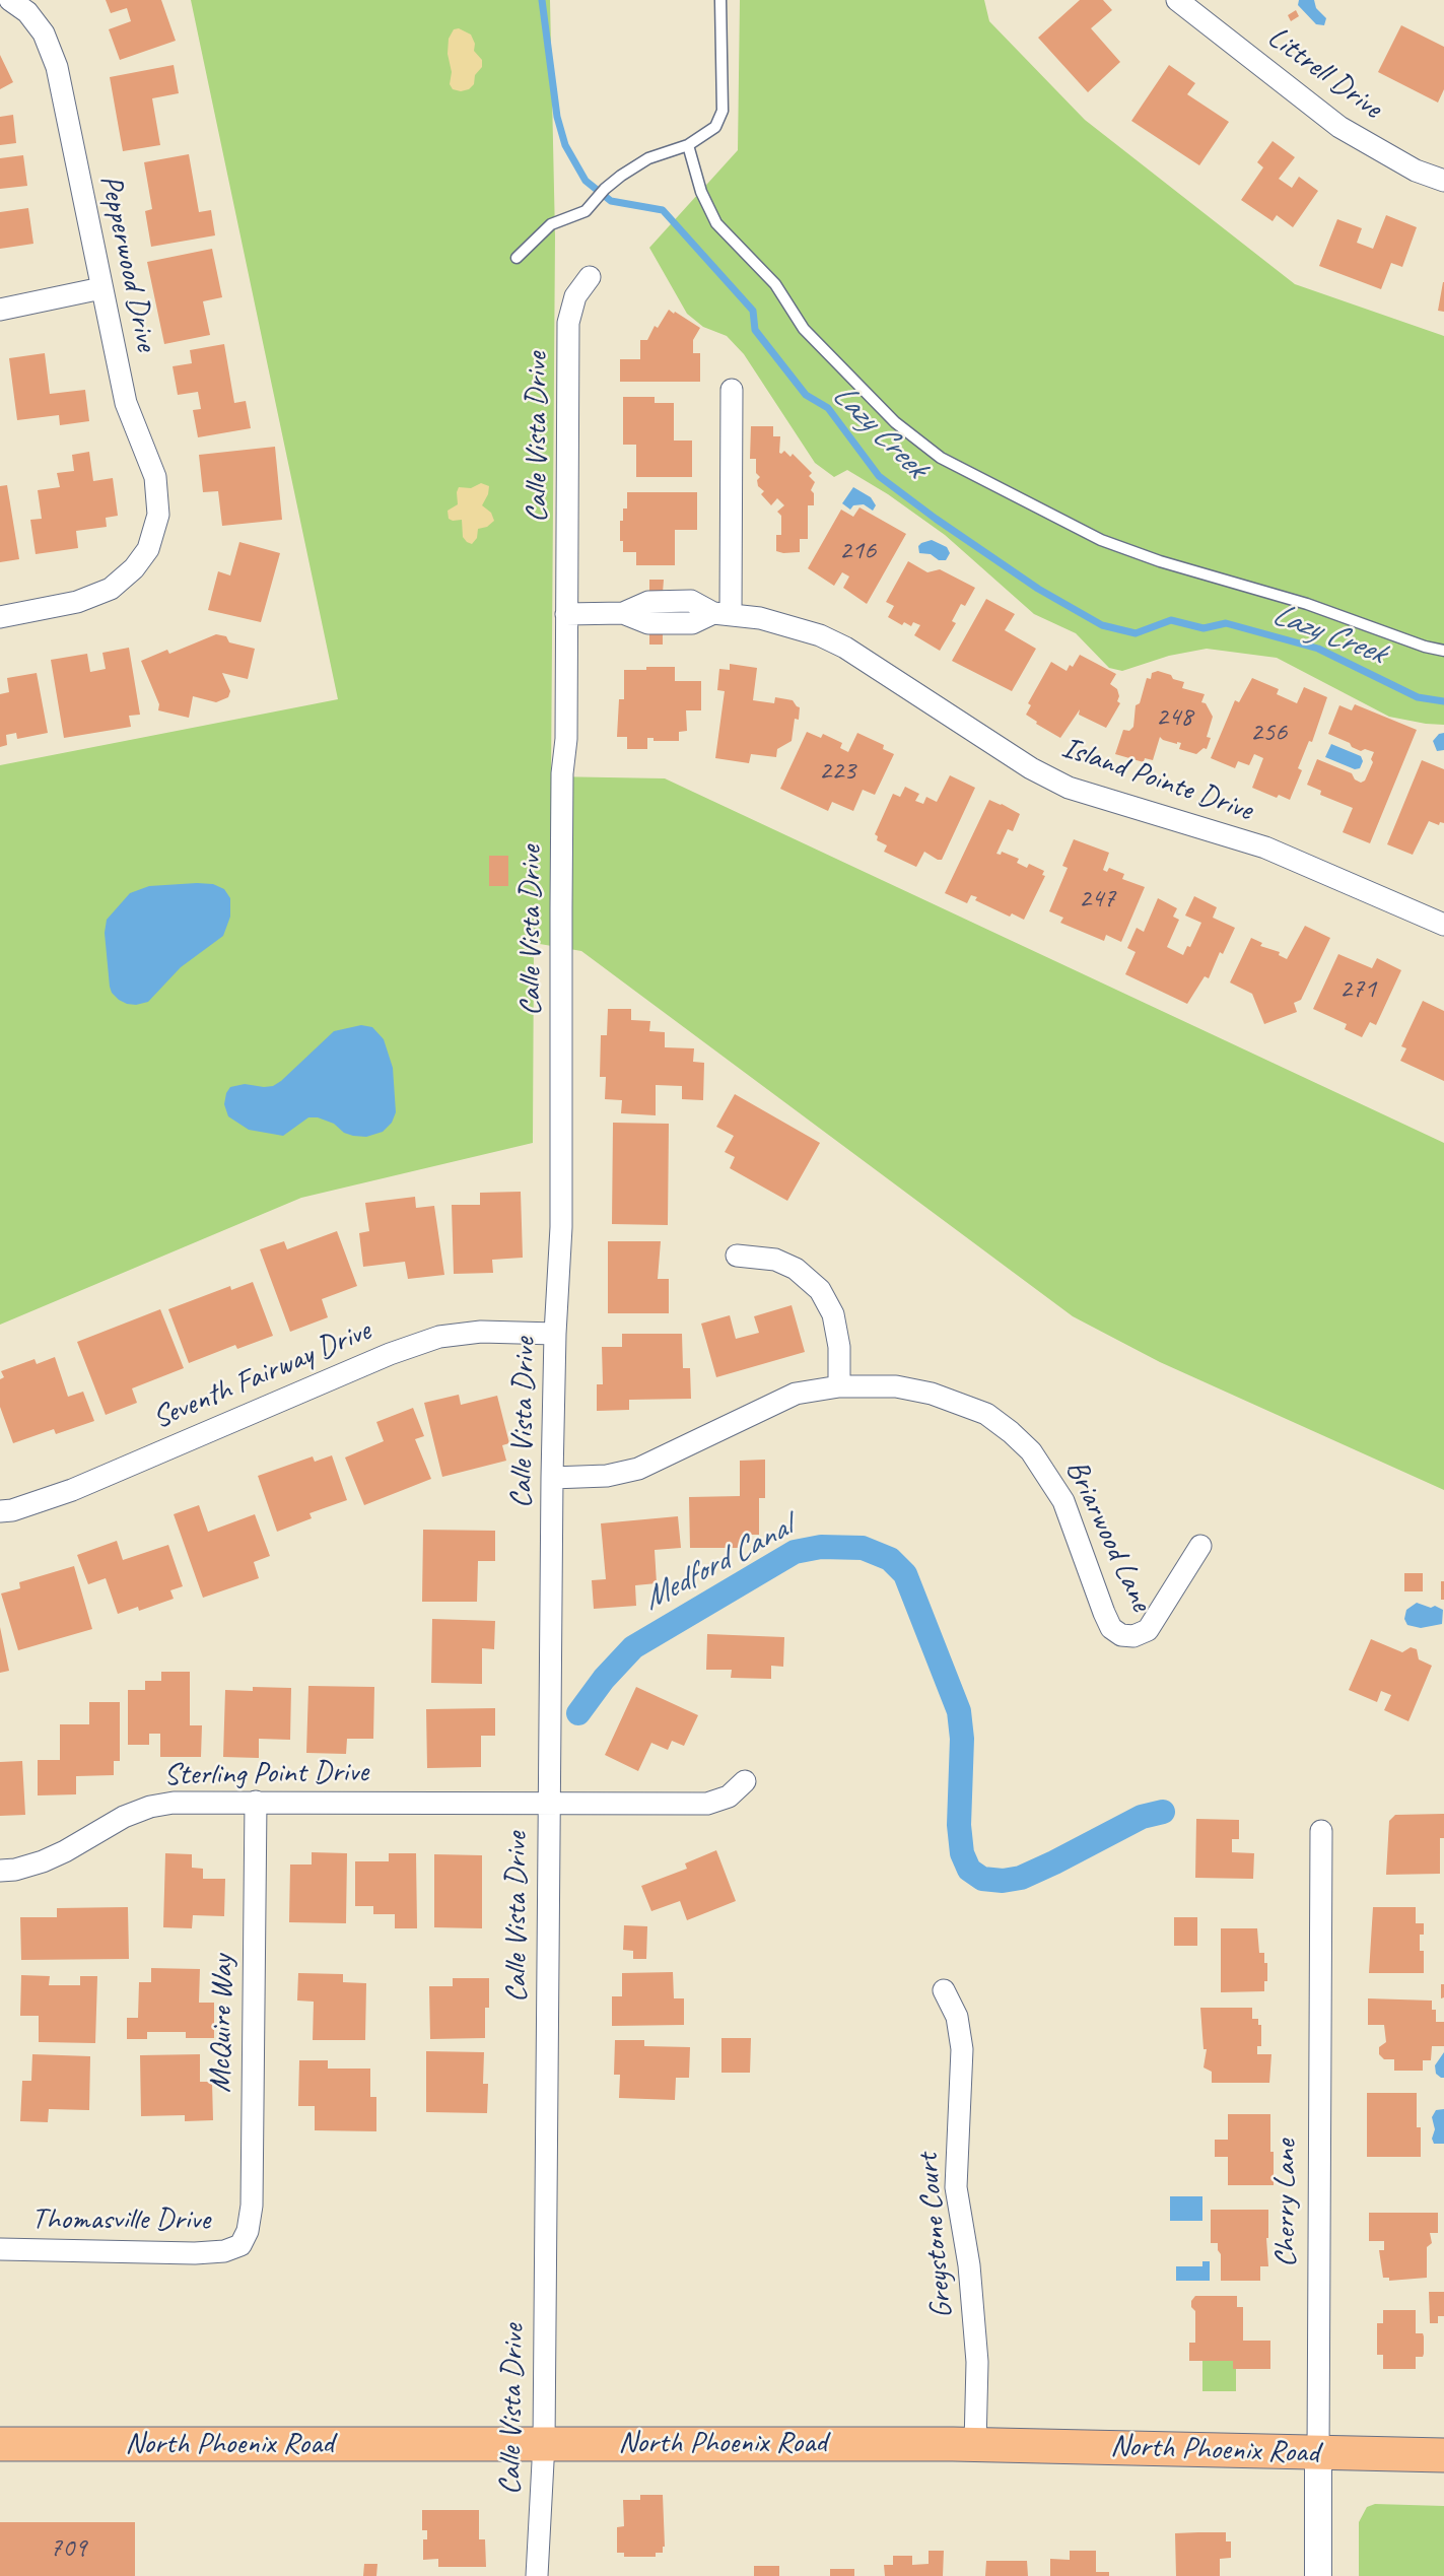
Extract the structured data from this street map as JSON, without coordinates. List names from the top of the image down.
{
  "streets": {
    "main road": ["North Phoenix Road"],
    "street": [
      "Littrell Drive",
      "Pepperwood Drive",
      "Calle Vista Drive",
      "Island Pointe Drive",
      "Seventh Fairway Drive",
      "Briarwood Lane",
      "Sterling Point Drive",
      "McQuire Way",
      "Cherry Lane",
      "Thomasville Drive",
      "Greystone Court"
    ]
  },
  "crossings": [
    ["Calle Vista Drive", "Seventh Fairway Drive"],
    ["Calle Vista Drive", "Briarwood Lane"],
    ["Calle Vista Drive", "Sterling Point Drive"],
    ["Calle Vista Drive", "North Phoenix Road"],
    ["Sterling Point Drive", "McQuire Way"],
    ["McQuire Way", "Thomasville Drive"],
    ["Cherry Lane", "North Phoenix Road"],
    ["Greystone Court", "North Phoenix Road"]
  ],
  "water": ["Lazy Creek", "Medford Canal"],
  "house_numbers": [
    "216",
    "248",
    "256",
    "223",
    "247",
    "271",
    "709"
  ]
}
